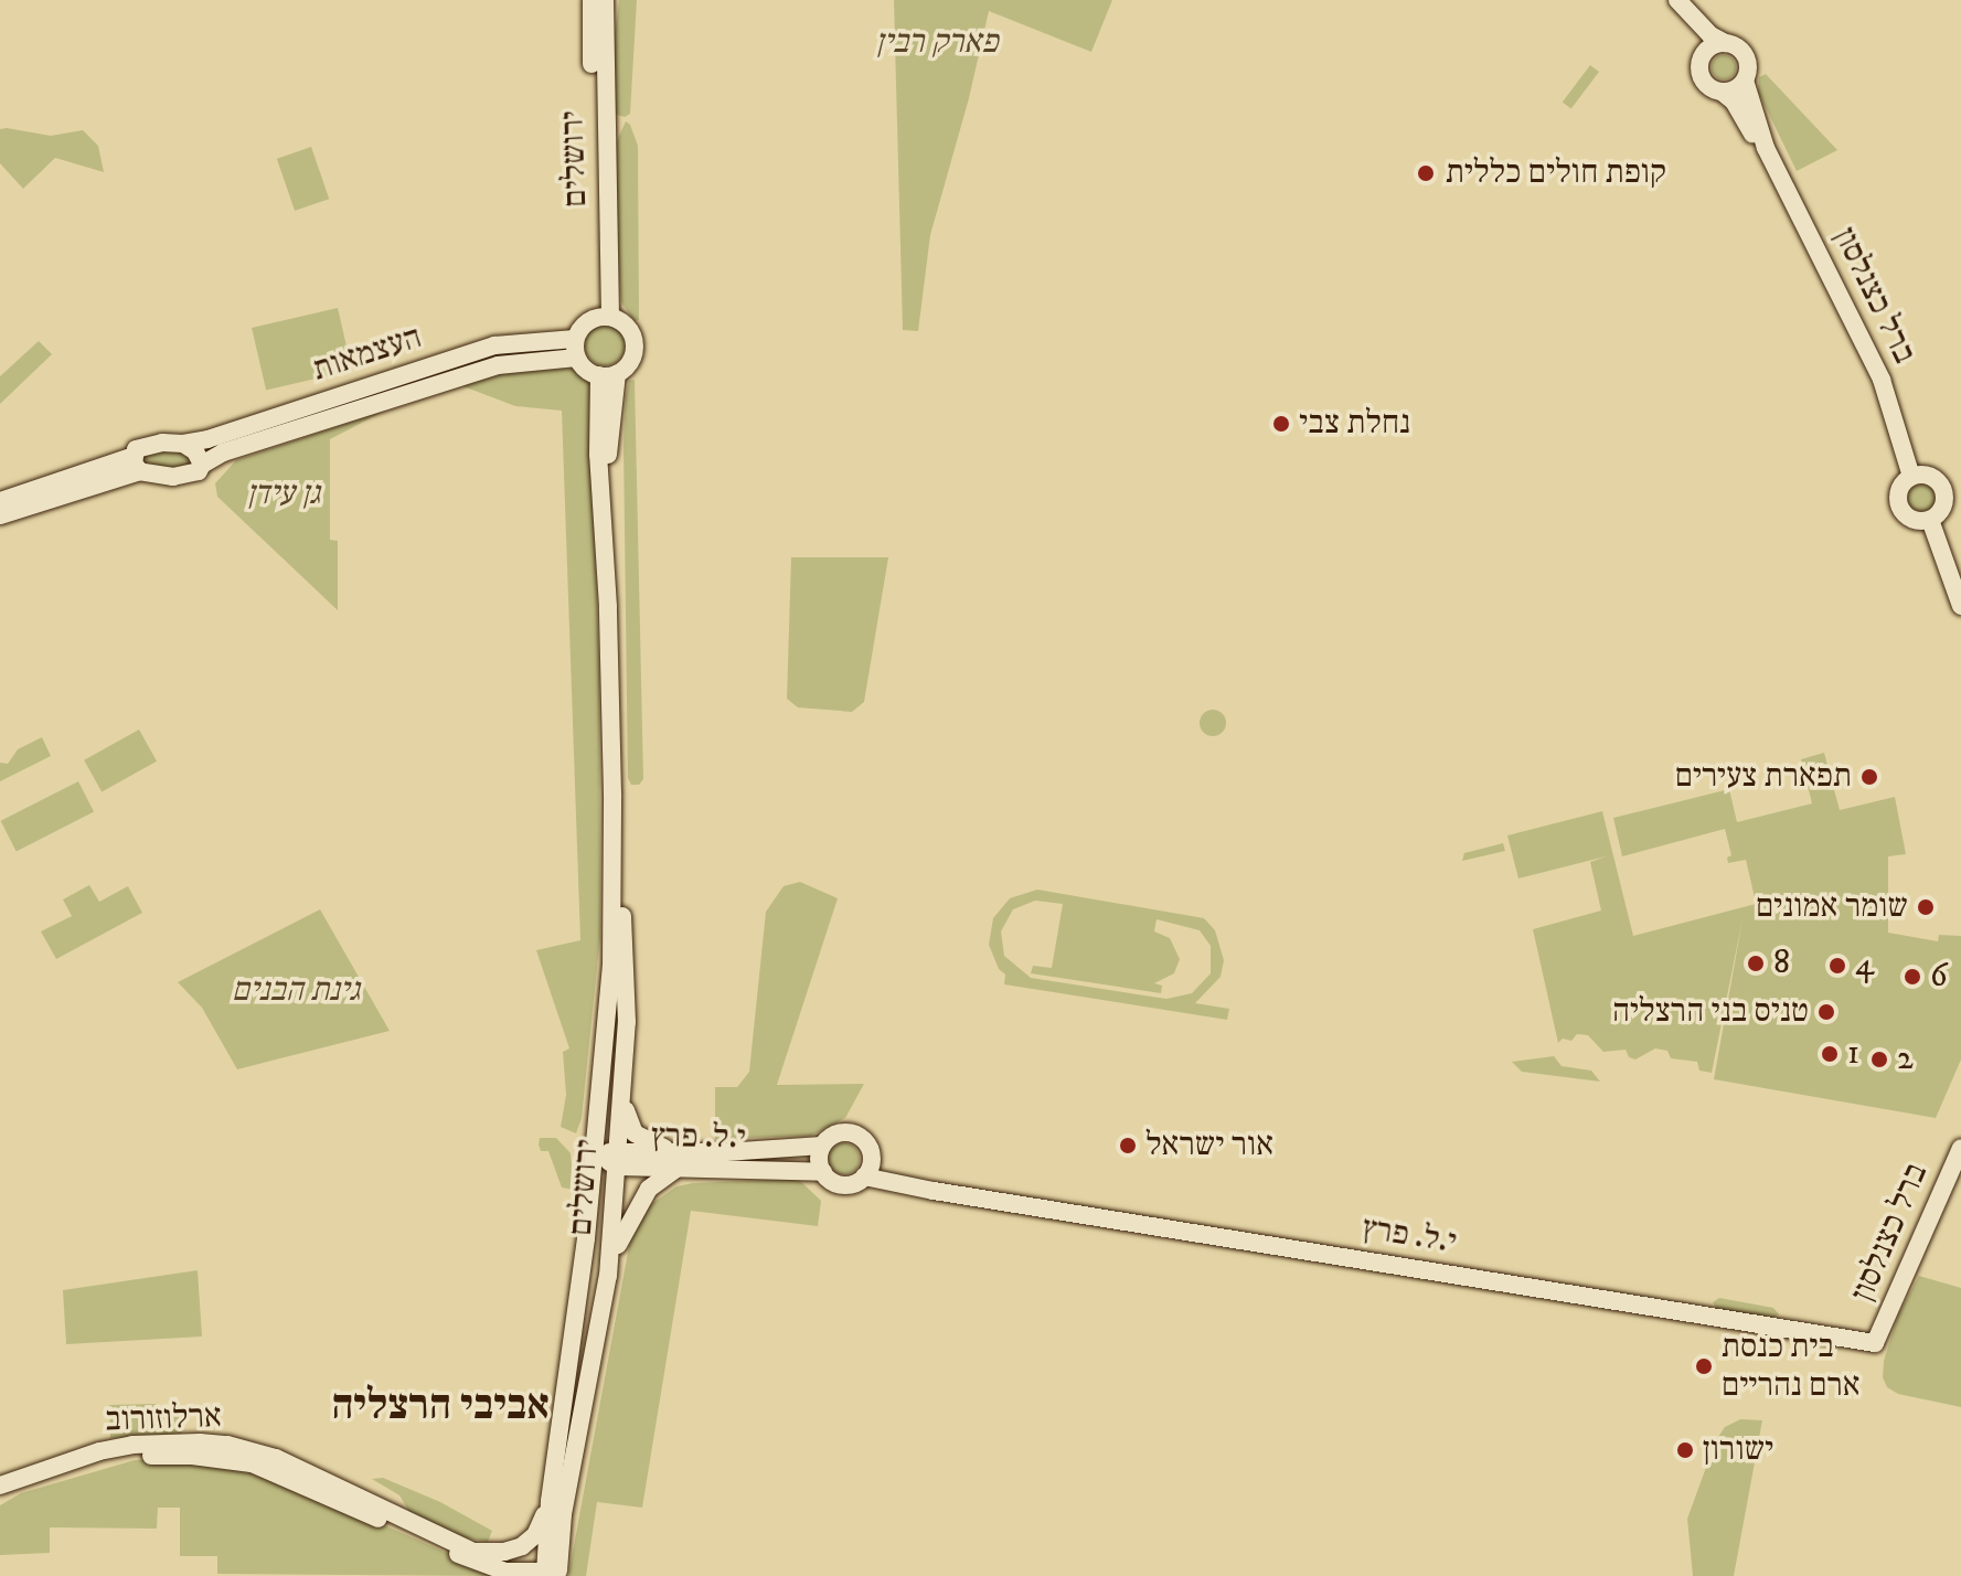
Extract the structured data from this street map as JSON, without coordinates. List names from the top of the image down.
{
  "streets": {
    "main road": [
      "ירושלים",
      "ברל כצנלסון",
      "העצמאות",
      "י.ל. פרץ",
      "ארלוזורוב"
    ]
  },
  "crossings": [
    ["ירושלים", "העצמאות"],
    ["ירושלים", "י.ל. פרץ"],
    ["ירושלים", "ארלוזורוב"],
    ["ברל כצנלסון", "י.ל. פרץ"]
  ],
  "districts": ["אביבי הרצליה"],
  "parks": ["פארק רבין", "גן עידן", "גינת הבנים"],
  "places": [
    "קופת חולים כללית",
    "נחלת צבי",
    "תפארת צעירים",
    "שומר אמונים",
    "8",
    "4",
    "6",
    "טניס בני הרצליה",
    "1",
    "2",
    "אור ישראל",
    "בית כנסת ארם נהריים",
    "ישורון"
  ]
}
